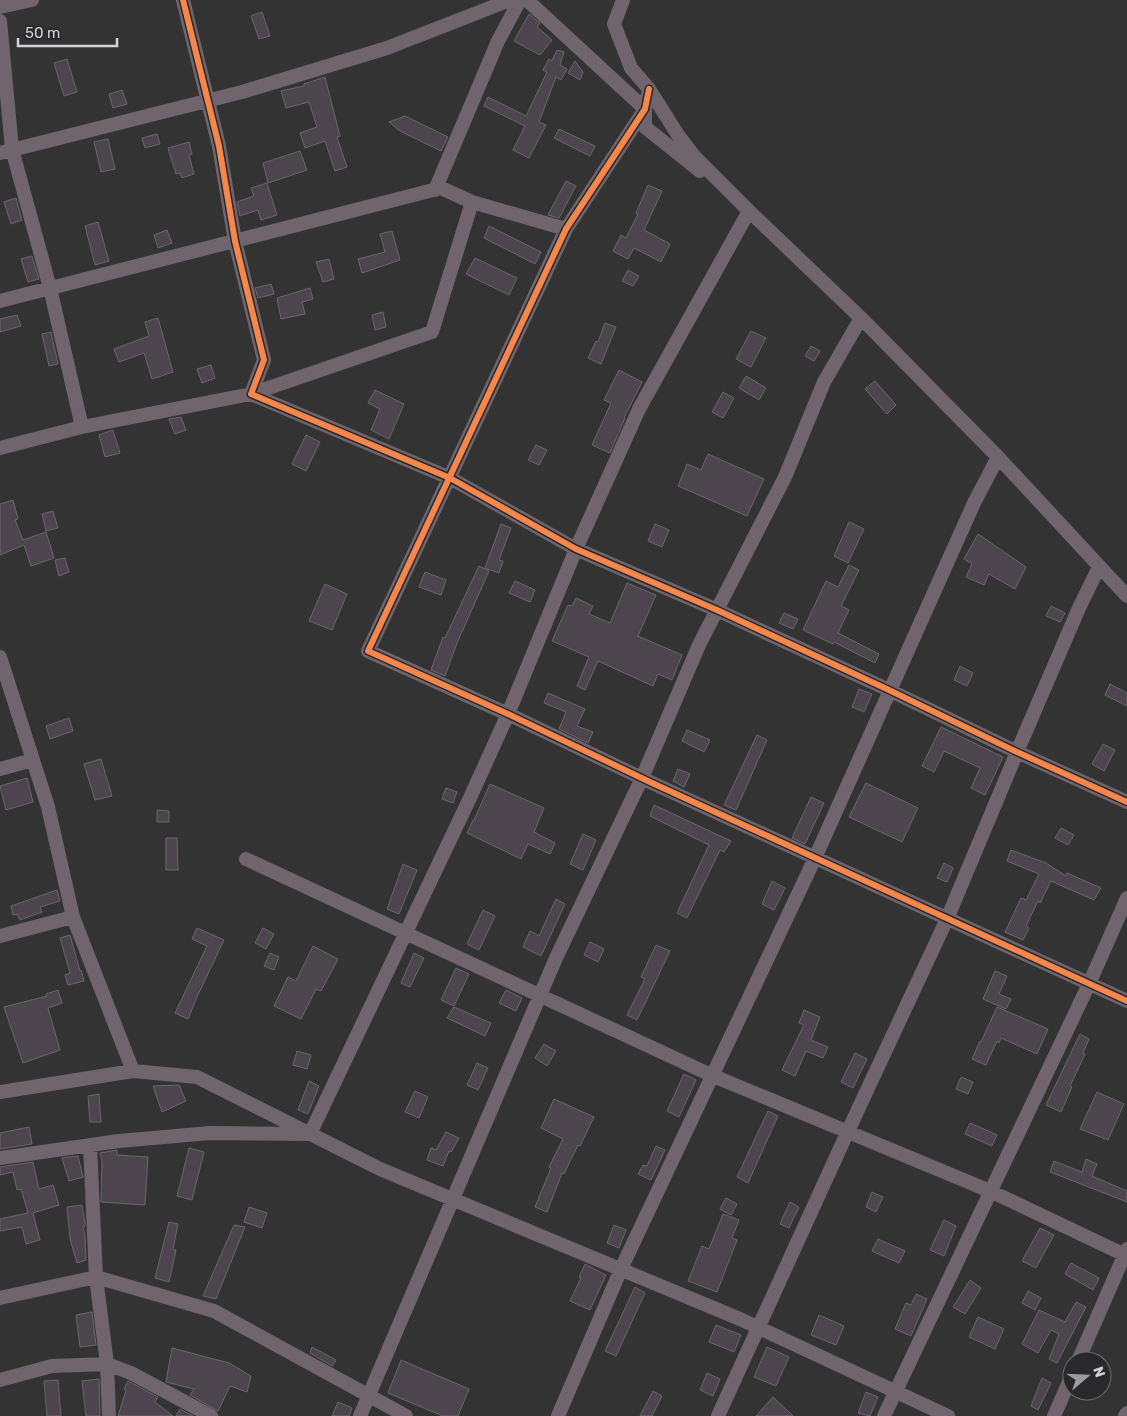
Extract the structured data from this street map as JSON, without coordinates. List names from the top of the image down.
{
  "scale_bar": "50 m",
  "north": "right"
}
